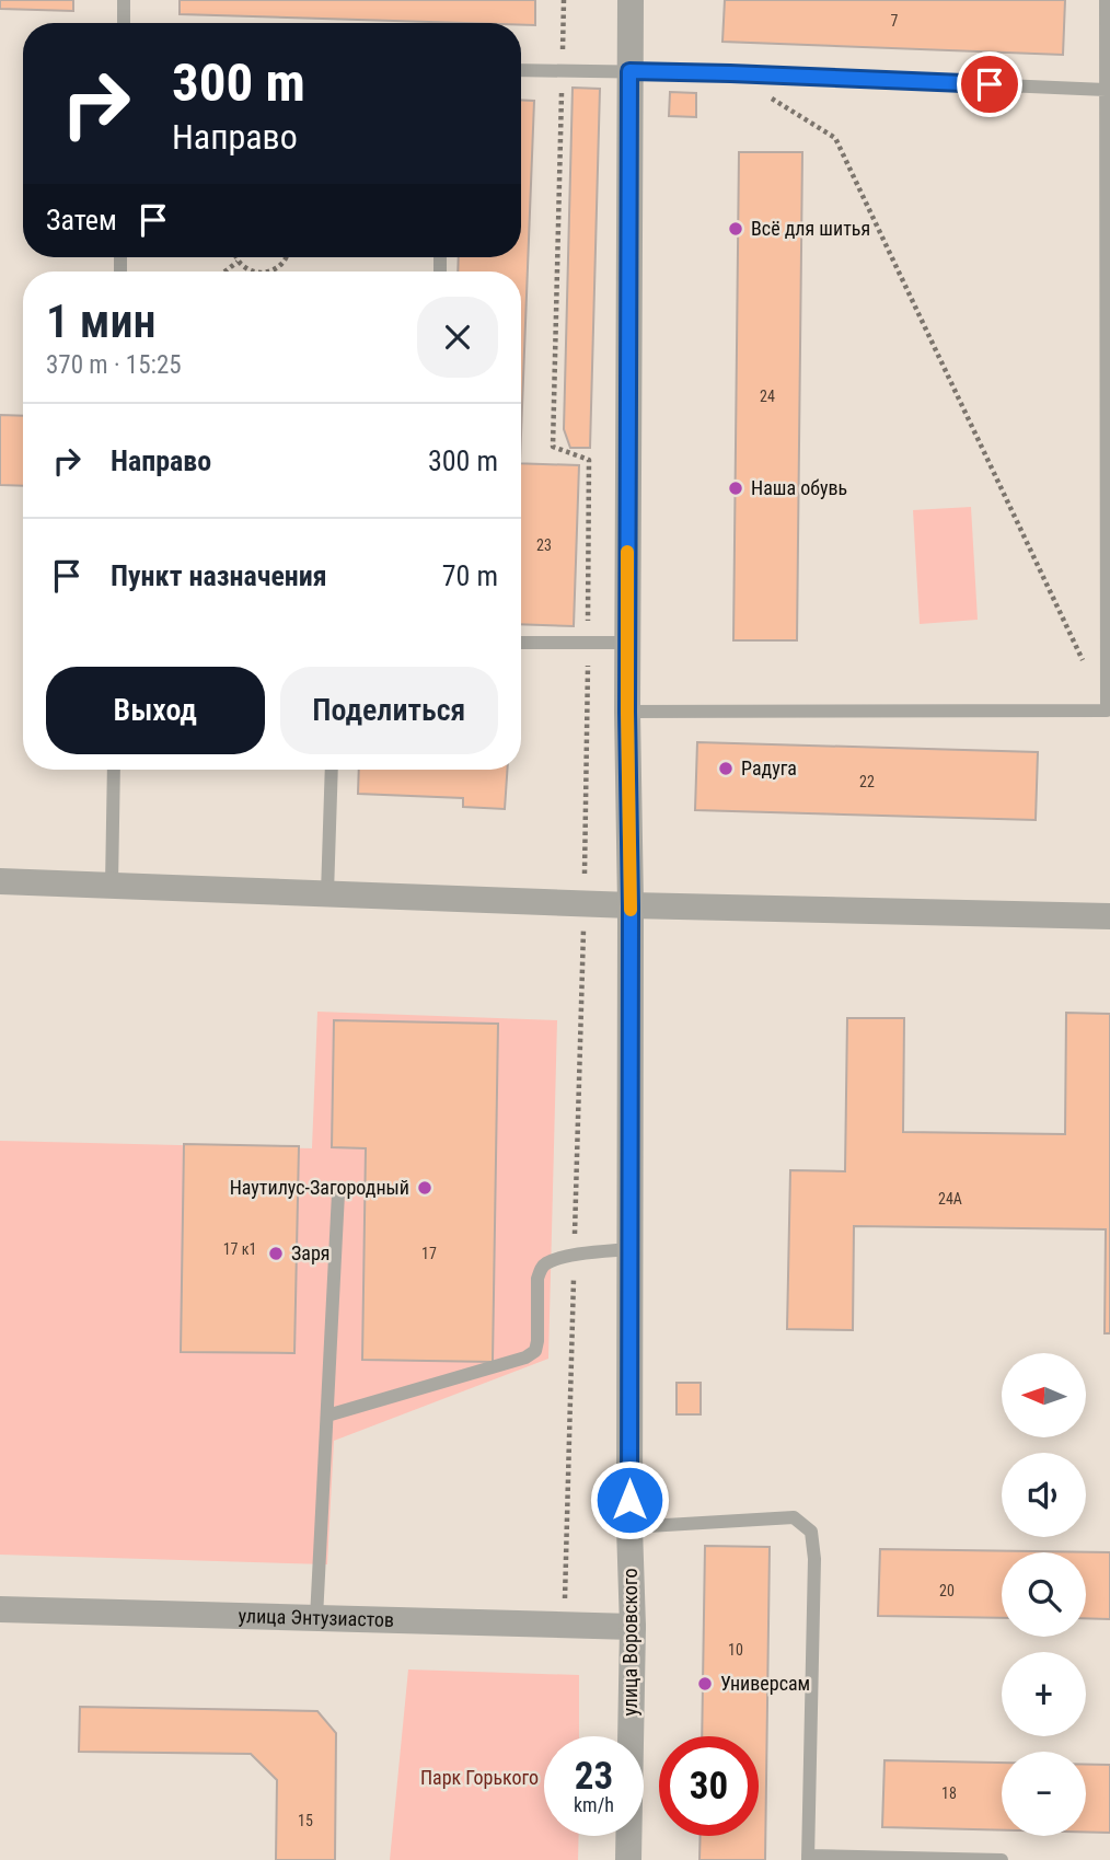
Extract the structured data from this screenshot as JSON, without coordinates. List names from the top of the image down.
{
  "streets": {
    "street": ["улица Энтузиастов", "улица Воровского"]
  },
  "crossings": [
    ["улица Энтузиастов", "улица Воровского"]
  ],
  "parks": ["Парк Горького"],
  "places": [
    "Всё для шитья",
    "Наша обувь",
    "Радуга",
    "Наутилус-Загородный",
    "Заря",
    "Универсам"
  ],
  "house_numbers": [
    "7",
    "24",
    "23",
    "22",
    "24А",
    "17 к1",
    "17",
    "20",
    "10",
    "18",
    "15"
  ],
  "north": "left",
  "page": {
    "turn": ["300 m", "Направо"],
    "then": "Затем",
    "heading": ["1 мин", "370 m · 15:25"],
    "list": [
      {
        "name": "Направо",
        "value": "300 m"
      },
      {
        "name": "Пункт назначения",
        "value": "70 m"
      }
    ],
    "buttons": ["Выход", "Поделиться"],
    "map_buttons": ["+", "−"],
    "speed": "23 km/h",
    "limit": "30"
  }
}
